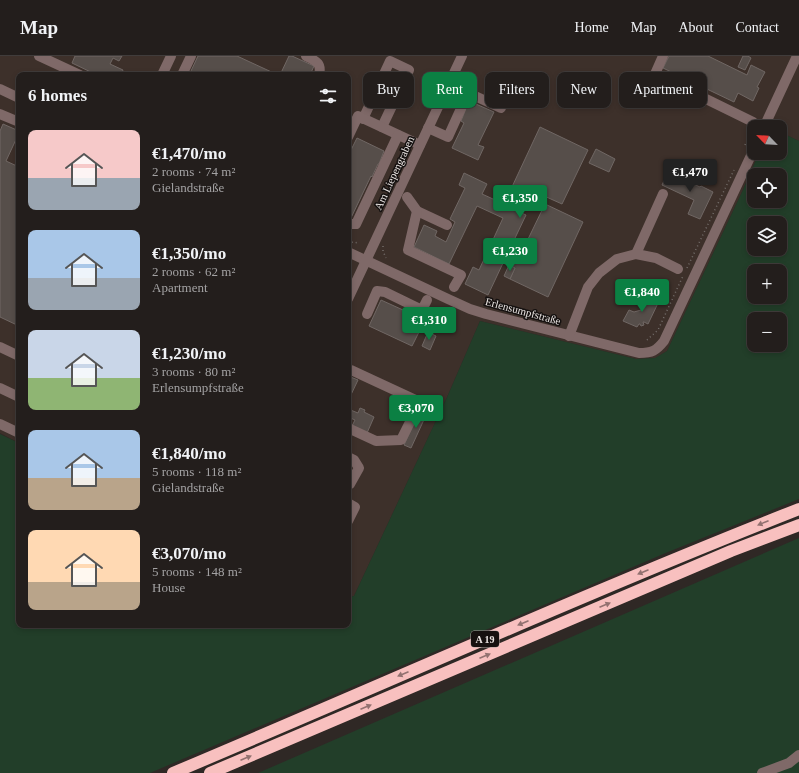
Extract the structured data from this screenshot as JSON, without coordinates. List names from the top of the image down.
{
  "streets": {
    "highway": ["A 19"],
    "street": ["Am Liepengraben", "Erlensumpfstraße"]
  },
  "crossings": [
    ["Am Liepengraben", "Erlensumpfstraße"]
  ],
  "north": "top left",
  "page": {
    "header": "Map",
    "nav": [
      "Home",
      "Map",
      "About",
      "Contact"
    ],
    "chip": [
      "Buy",
      "Rent",
      "Filters",
      "New",
      "Apartment"
    ],
    "heading": "6 homes",
    "map_buttons": ["+", "−"],
    "list": [
      {
        "name": "€1,470/mo",
        "note": "2 rooms · 74 m² · Gielandstraße"
      },
      {
        "name": "€1,350/mo",
        "note": "2 rooms · 62 m² · Apartment"
      },
      {
        "name": "€1,230/mo",
        "note": "3 rooms · 80 m² · Erlensumpfstraße"
      },
      {
        "name": "€1,840/mo",
        "note": "5 rooms · 118 m² · Gielandstraße"
      },
      {
        "name": "€3,070/mo",
        "note": "5 rooms · 148 m² · House"
      }
    ],
    "price": [
      "€1,470",
      "€1,350",
      "€1,230",
      "€1,840",
      "€1,310",
      "€3,070"
    ]
  }
}
